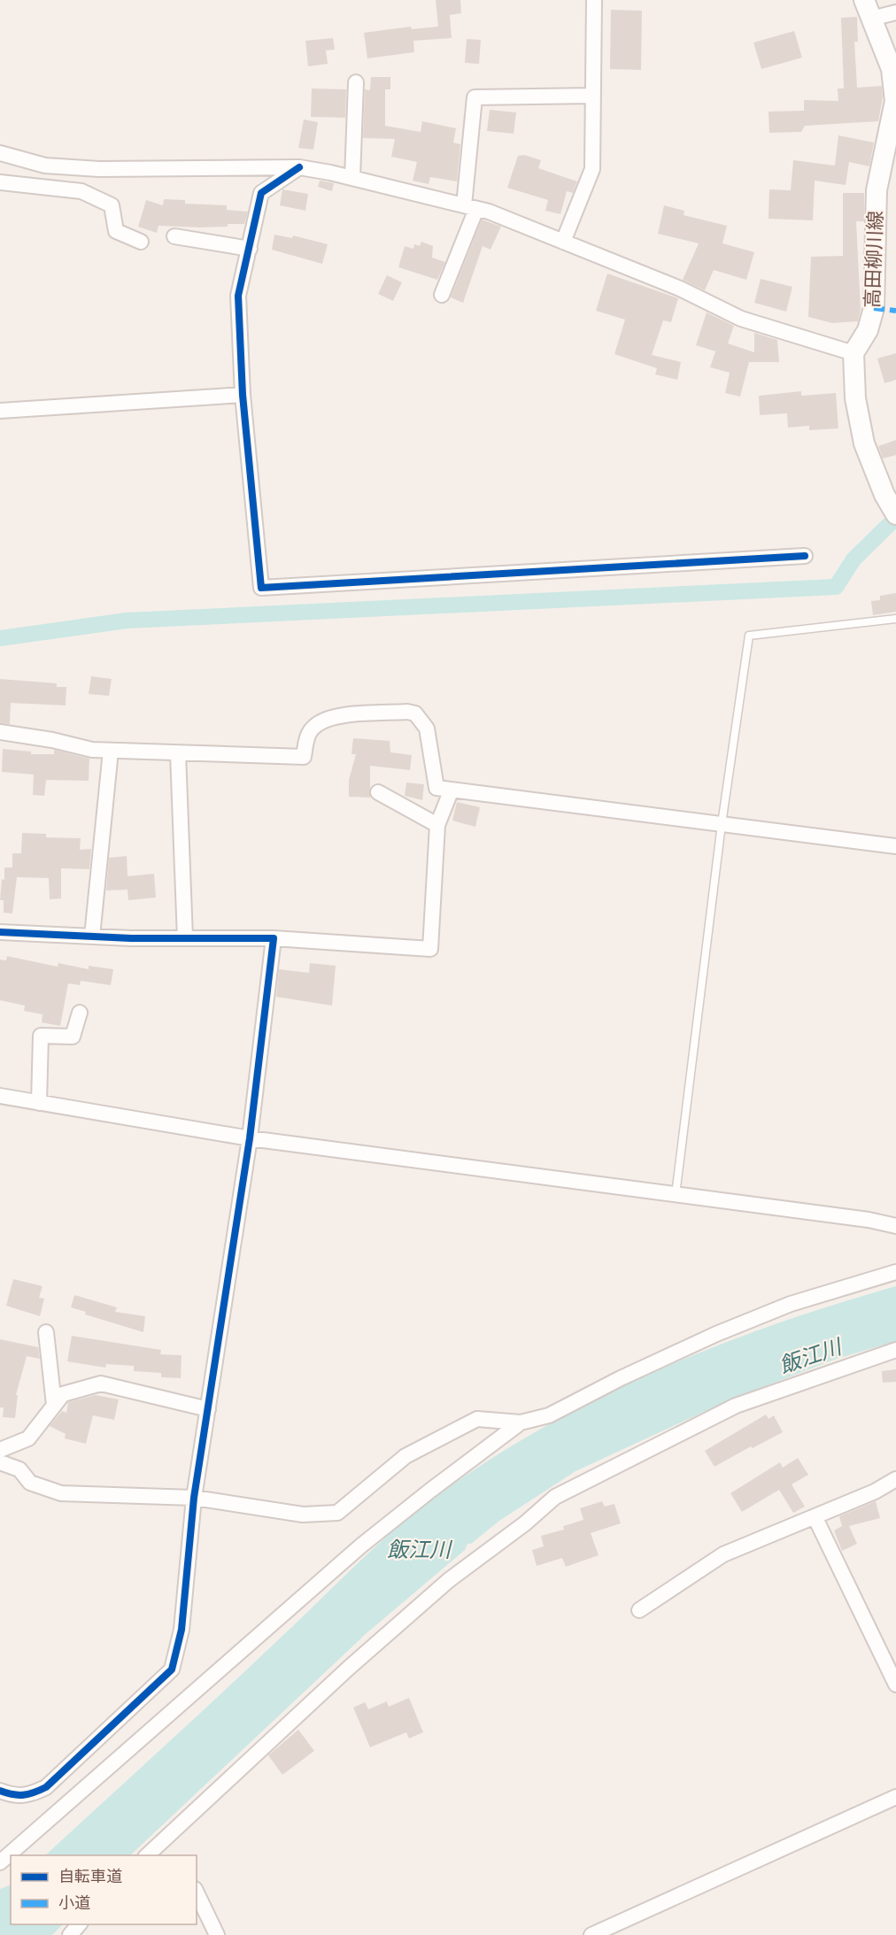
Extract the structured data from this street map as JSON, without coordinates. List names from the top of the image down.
{
  "streets": {
    "main road": ["高田柳川線"]
  },
  "water": ["飯江川"],
  "legend": ["自転車道", "小道"]
}
